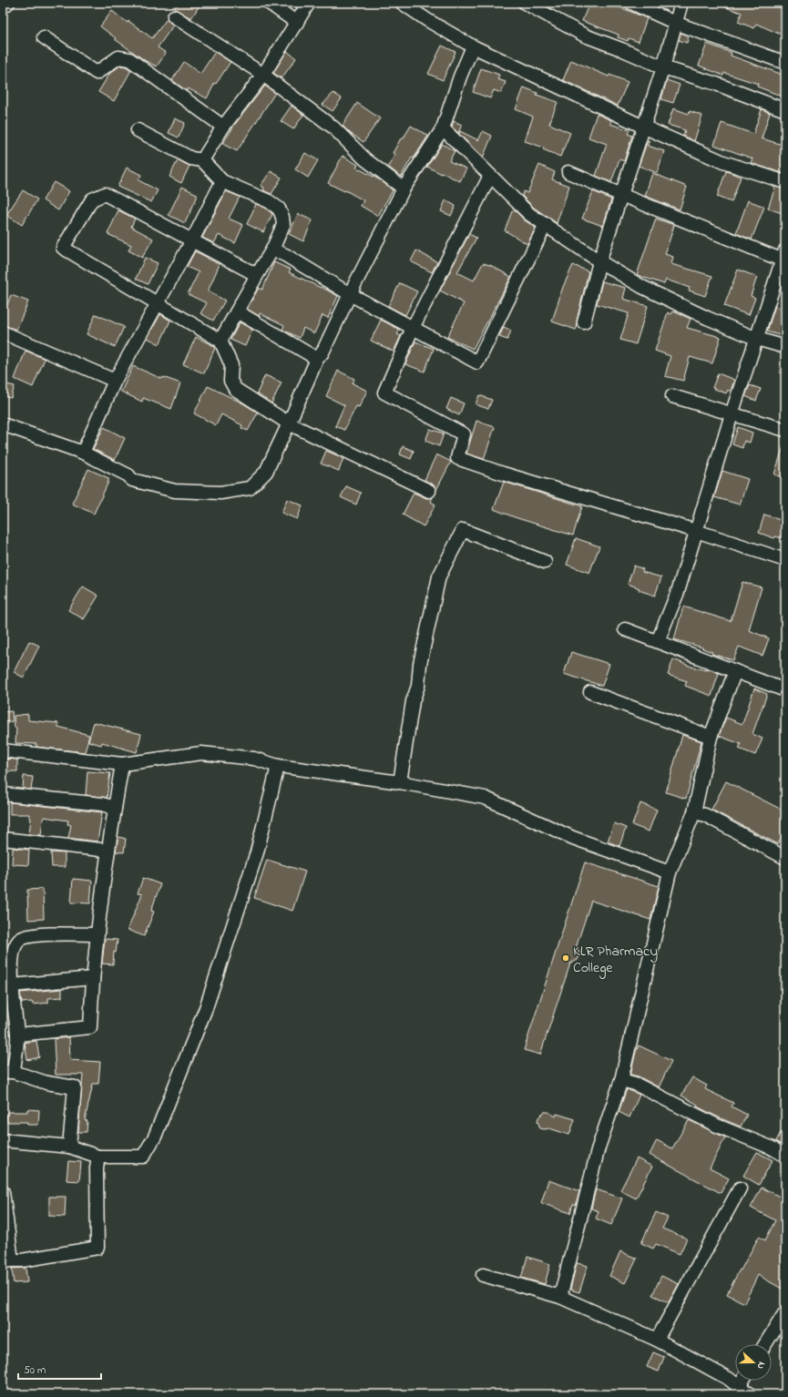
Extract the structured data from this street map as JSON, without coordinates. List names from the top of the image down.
{
  "places": ["KLR Pharmacy College"],
  "scale_bar": "50 m",
  "north": "right"
}
